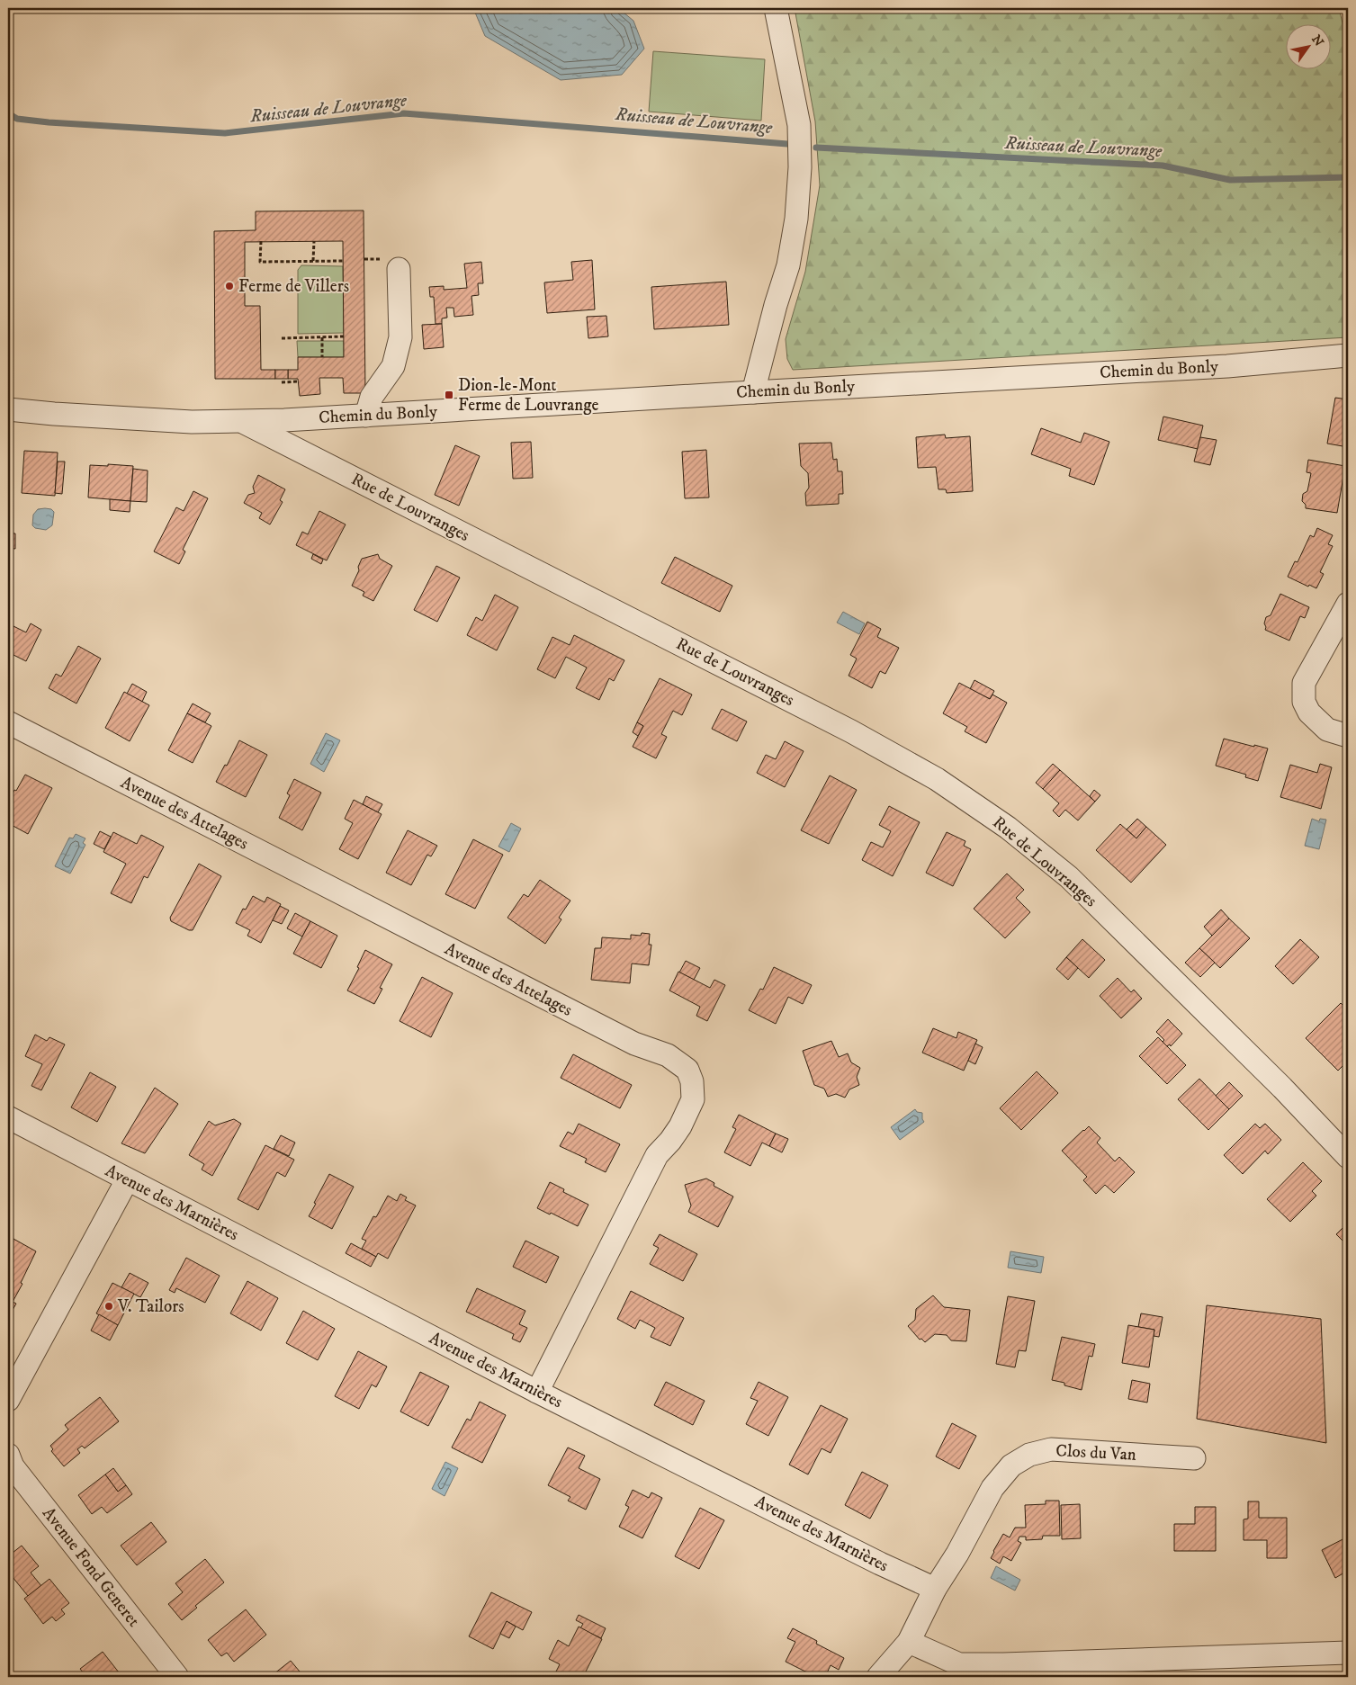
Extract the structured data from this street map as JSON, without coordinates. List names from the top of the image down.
{
  "streets": {
    "street": [
      "Chemin du Bonly",
      "Rue de Louvranges",
      "Avenue des Attelages",
      "Avenue des Marnières",
      "Clos du Van",
      "Avenue Fond Generet"
    ]
  },
  "crossings": [
    ["Chemin du Bonly", "Rue de Louvranges"],
    ["Avenue des Attelages", "Avenue des Marnières"],
    ["Avenue des Marnières", "Clos du Van"]
  ],
  "water": ["Ruisseau de Louvrange"],
  "places": {
    "other": ["Ferme de Villers", "V. Tailors"],
    "transit": ["Dion-le-Mont Ferme de Louvrange"]
  },
  "north": "top right"
}
